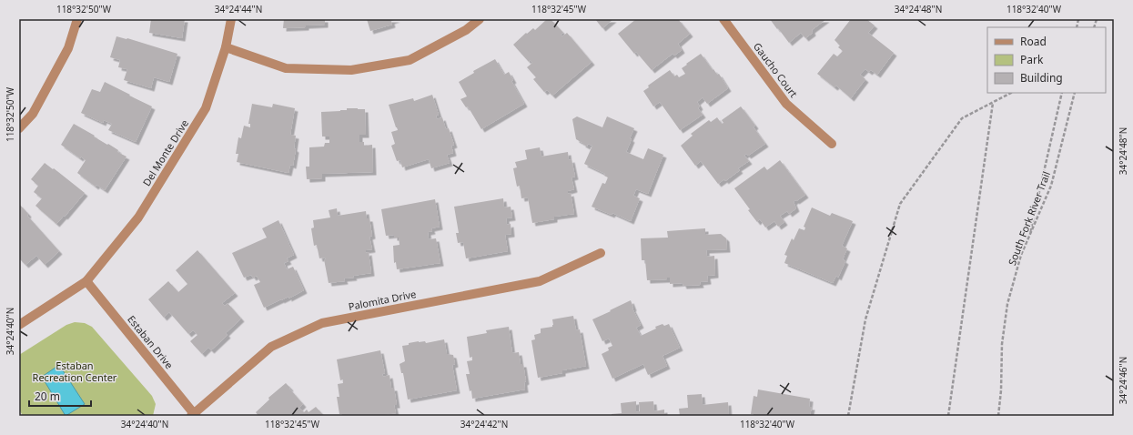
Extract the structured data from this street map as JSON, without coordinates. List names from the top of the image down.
{
  "streets": {
    "street": [
      "Gaucho Court",
      "Del Monte Drive",
      "Palomita Drive",
      "Estaban Drive"
    ],
    "path": ["South Fork River Trail"]
  },
  "crossings": [
    ["Del Monte Drive", "Estaban Drive"],
    ["Palomita Drive", "Estaban Drive"]
  ],
  "parks": ["Estaban Recreation Center"],
  "legend": ["Road", "Park", "Building"],
  "scale_bar": "20 m",
  "coordinates": [
    "118°32'50\"W",
    "34°24'44\"N",
    "118°32'45\"W",
    "34°24'48\"N",
    "118°32'40\"W",
    "34°24'40\"N",
    "34°24'46\"N",
    "34°24'42\"N"
  ]
}
